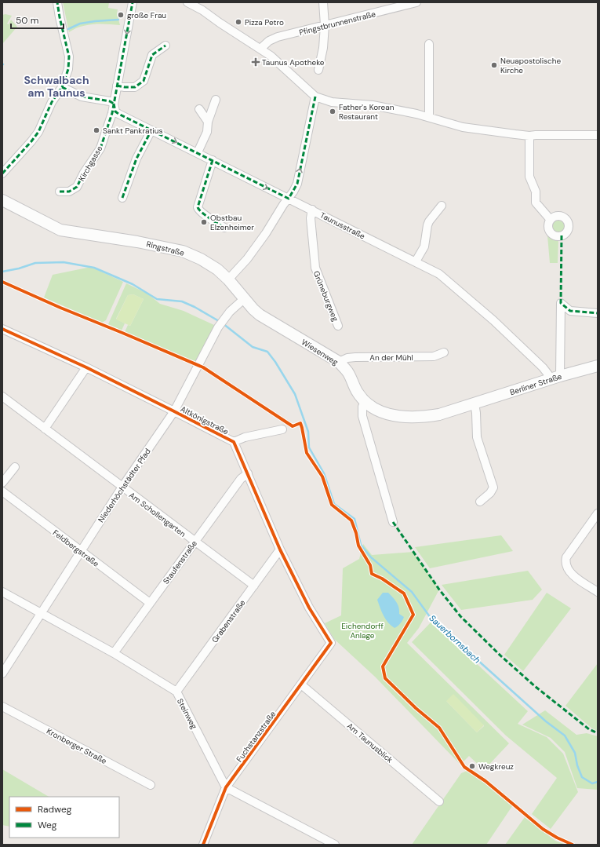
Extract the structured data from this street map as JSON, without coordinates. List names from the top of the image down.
{
  "streets": {
    "street": [
      "Pfingstbrunnenstraße",
      "Kirchgasse",
      "Taunusstraße",
      "Ringstraße",
      "Grüneburgweg",
      "Wiesenweg",
      "An der Mühl",
      "Berliner Straße",
      "Altkönigstraße",
      "Niederhöchstädter Pfad",
      "Am Schollengarten",
      "Feldbergstraße",
      "Staufenstraße",
      "Grabenstraße",
      "Steinweg",
      "Fuchstanzstraße",
      "Am Taunusblick",
      "Kronberger Straße"
    ]
  },
  "crossings": [
    ["Kirchgasse", "Taunusstraße"],
    ["Taunusstraße", "Grüneburgweg"],
    ["Taunusstraße", "Berliner Straße"],
    ["Ringstraße", "Wiesenweg"],
    ["Wiesenweg", "An der Mühl"],
    ["Wiesenweg", "Berliner Straße"],
    ["Wiesenweg", "Niederhöchstädter Pfad"],
    ["Altkönigstraße", "Niederhöchstädter Pfad"],
    ["Altkönigstraße", "Staufenstraße"],
    ["Altkönigstraße", "Grabenstraße"],
    ["Altkönigstraße", "Fuchstanzstraße"],
    ["Niederhöchstädter Pfad", "Am Schollengarten"],
    ["Niederhöchstädter Pfad", "Feldbergstraße"],
    ["Niederhöchstädter Pfad", "Steinweg"],
    ["Am Schollengarten", "Staufenstraße"],
    ["Am Schollengarten", "Grabenstraße"],
    ["Feldbergstraße", "Staufenstraße"],
    ["Staufenstraße", "Steinweg"],
    ["Grabenstraße", "Steinweg"],
    ["Steinweg", "Fuchstanzstraße"],
    ["Fuchstanzstraße", "Am Taunusblick"]
  ],
  "districts": ["Schwalbach am Taunus"],
  "water": ["Sauerbornsbach"],
  "parks": ["Eichendorff Anlage"],
  "places": {
    "other": [
      "große Frau",
      "Pizza Petro",
      "Neuapostolische Kirche",
      "Father's Korean Restaurant",
      "Sankt Pankratius",
      "Obstbau Elzenheimer",
      "Wegkreuz"
    ],
    "health": ["Taunus Apotheke"]
  },
  "legend": ["Radweg", "Weg"],
  "scale_bar": "50 m"
}
